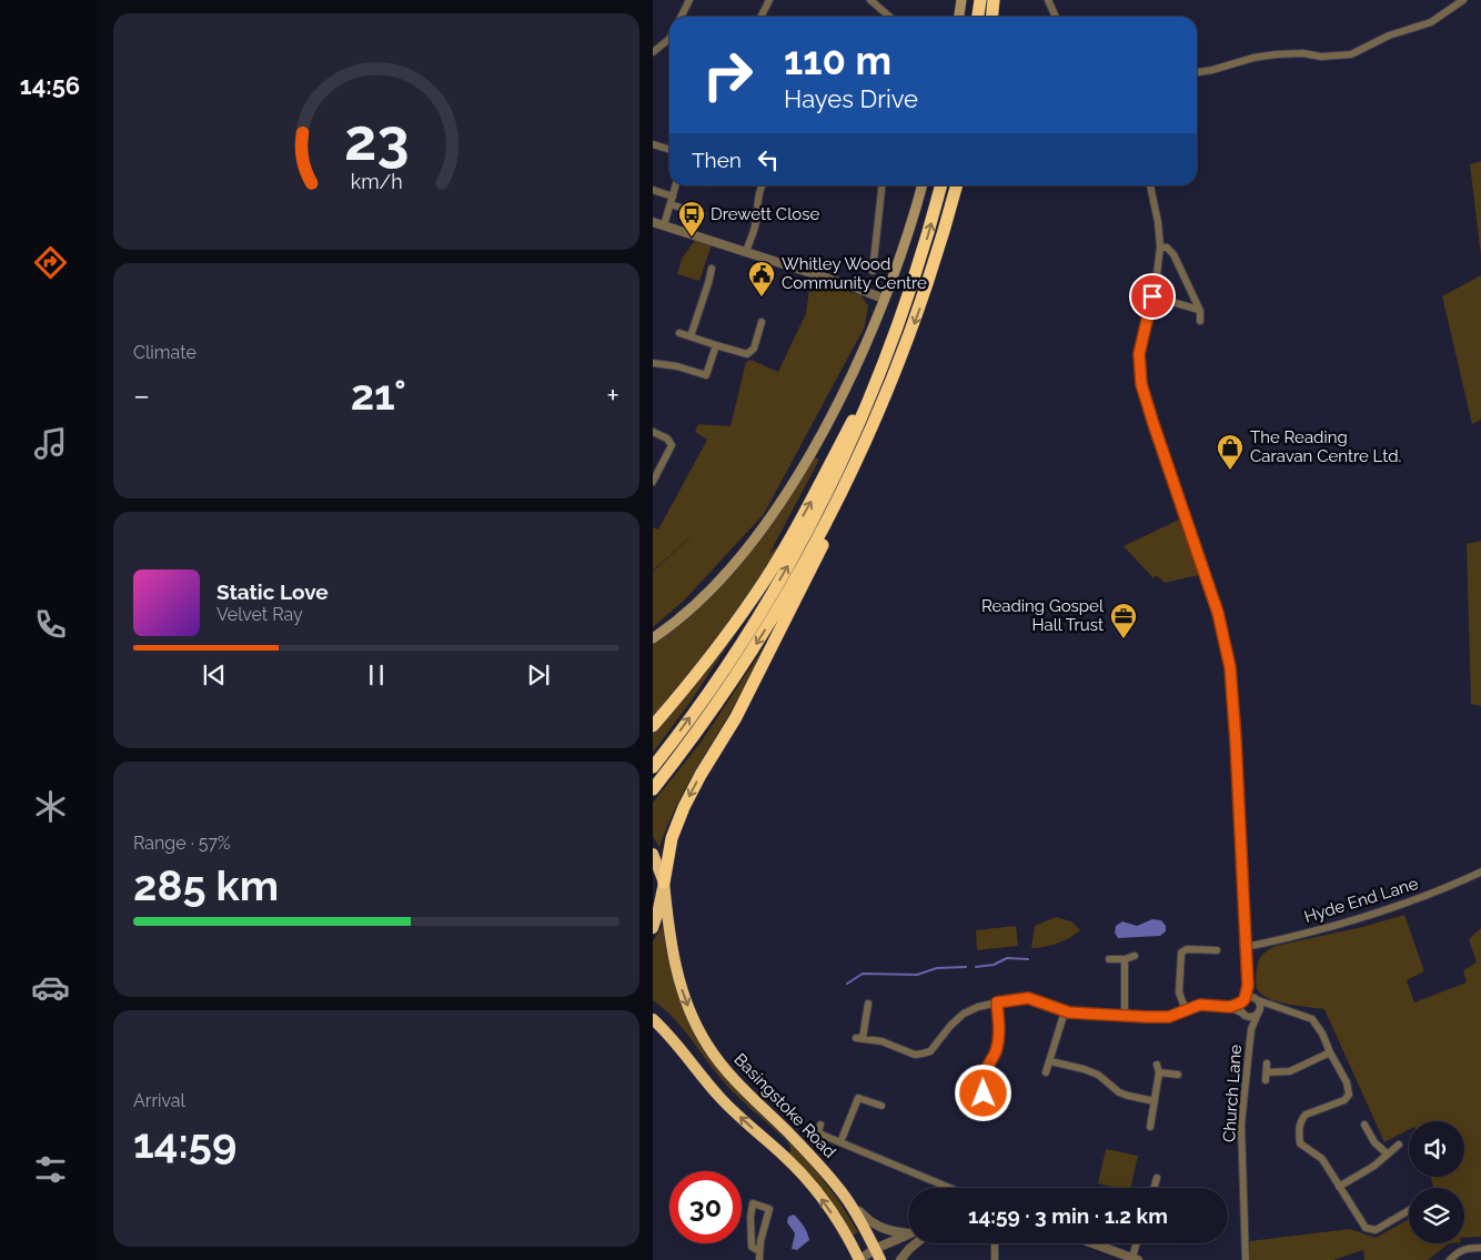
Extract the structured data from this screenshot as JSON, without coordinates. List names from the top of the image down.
{
  "streets": {
    "highway": ["Basingstoke Road"],
    "street": ["Hyde End Lane", "Church Lane"]
  },
  "places": {
    "bus stop": ["Drewett Close"],
    "public building": ["Whitley Wood Community Centre"],
    "shop": ["The Reading Caravan Centre Ltd."],
    "office": ["Reading Gospel Hall Trust"]
  },
  "page": {
    "tabs": "14:56",
    "turn": ["110 m", "Hayes Drive"],
    "then": "Then",
    "tile": [
      "Climate",
      ["Range · 57%", "285 km"],
      ["Arrival", "14:59"]
    ],
    "heat": ["−", "21°", "+"],
    "song": ["Static Love", "Velvet Ray"],
    "limit": "30",
    "trip": "14:59 · 3 min · 1.2 km",
    "gauge": ["23", "km/h"]
  }
}
